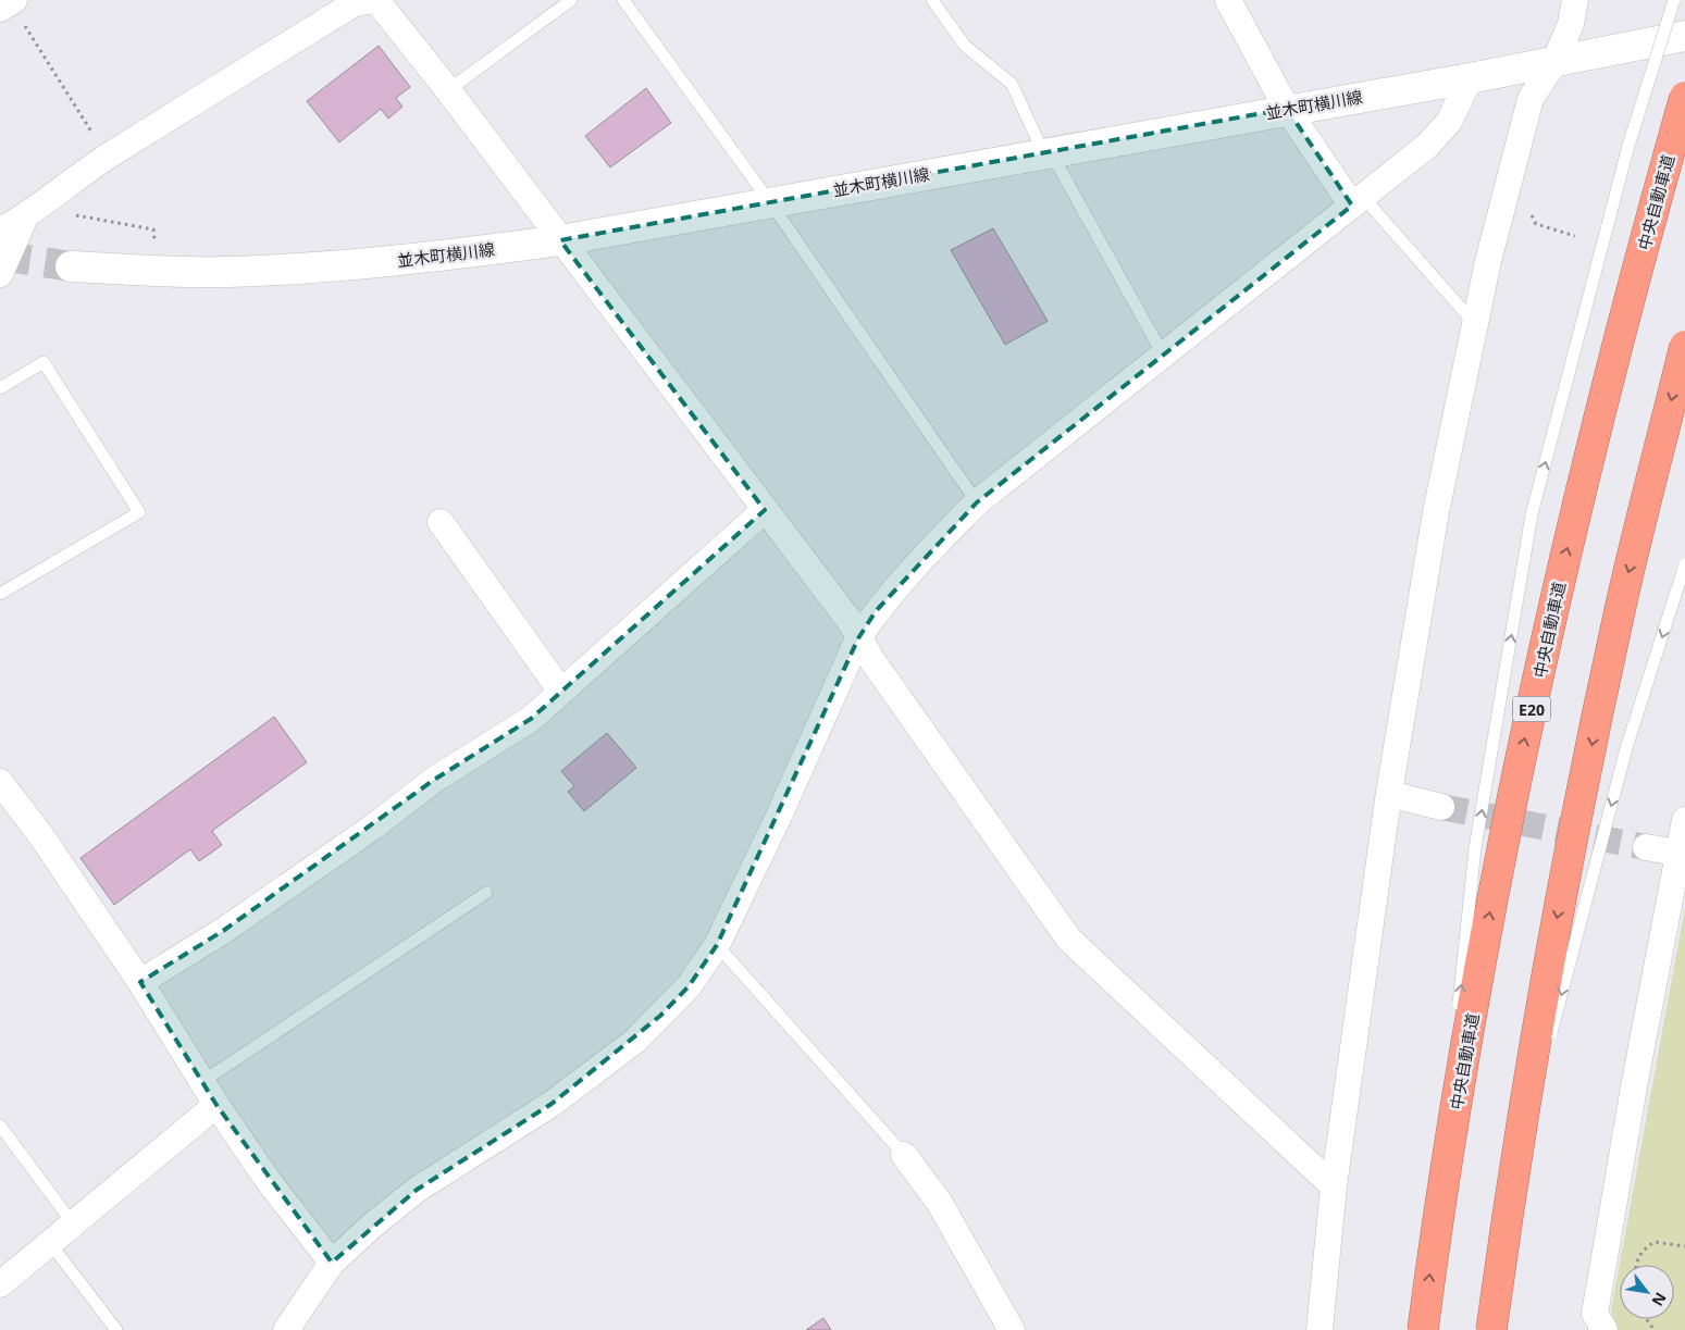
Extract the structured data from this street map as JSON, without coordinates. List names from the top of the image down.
{
  "streets": {
    "highway": ["中央自動車道", "E20"],
    "street": ["並木町横川線"]
  },
  "north": "bottom right"
}
